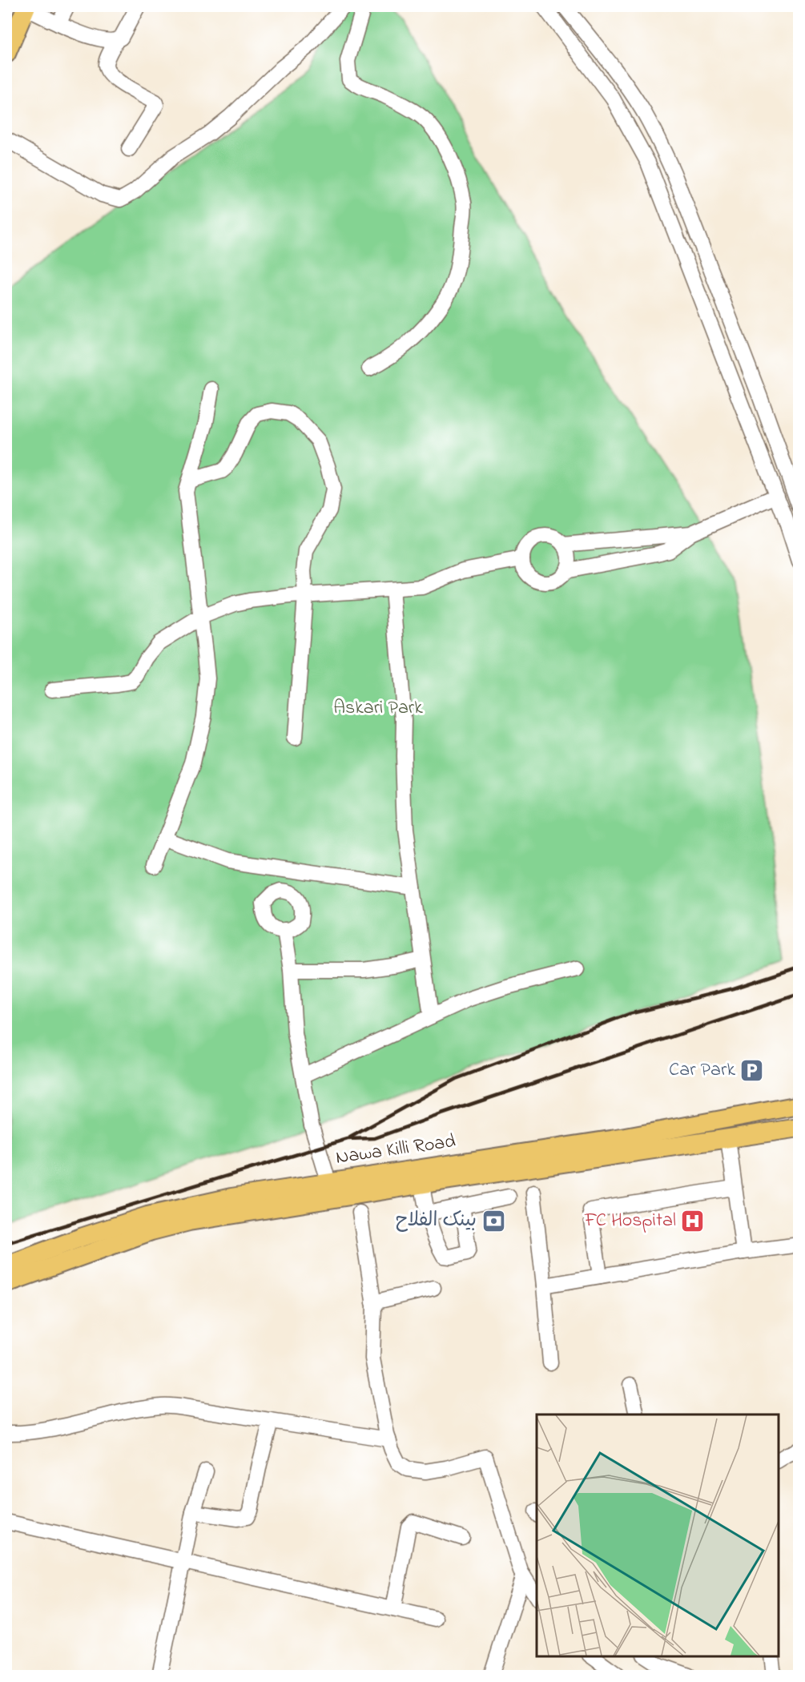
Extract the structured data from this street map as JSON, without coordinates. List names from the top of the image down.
{
  "streets": {
    "main road": ["Nawa Killi Road"]
  },
  "parks": ["Askari Park"],
  "places": {
    "parking": ["Car Park"],
    "bank": ["بینک الفلاح"],
    "hospital": ["FC Hospital"]
  }
}
